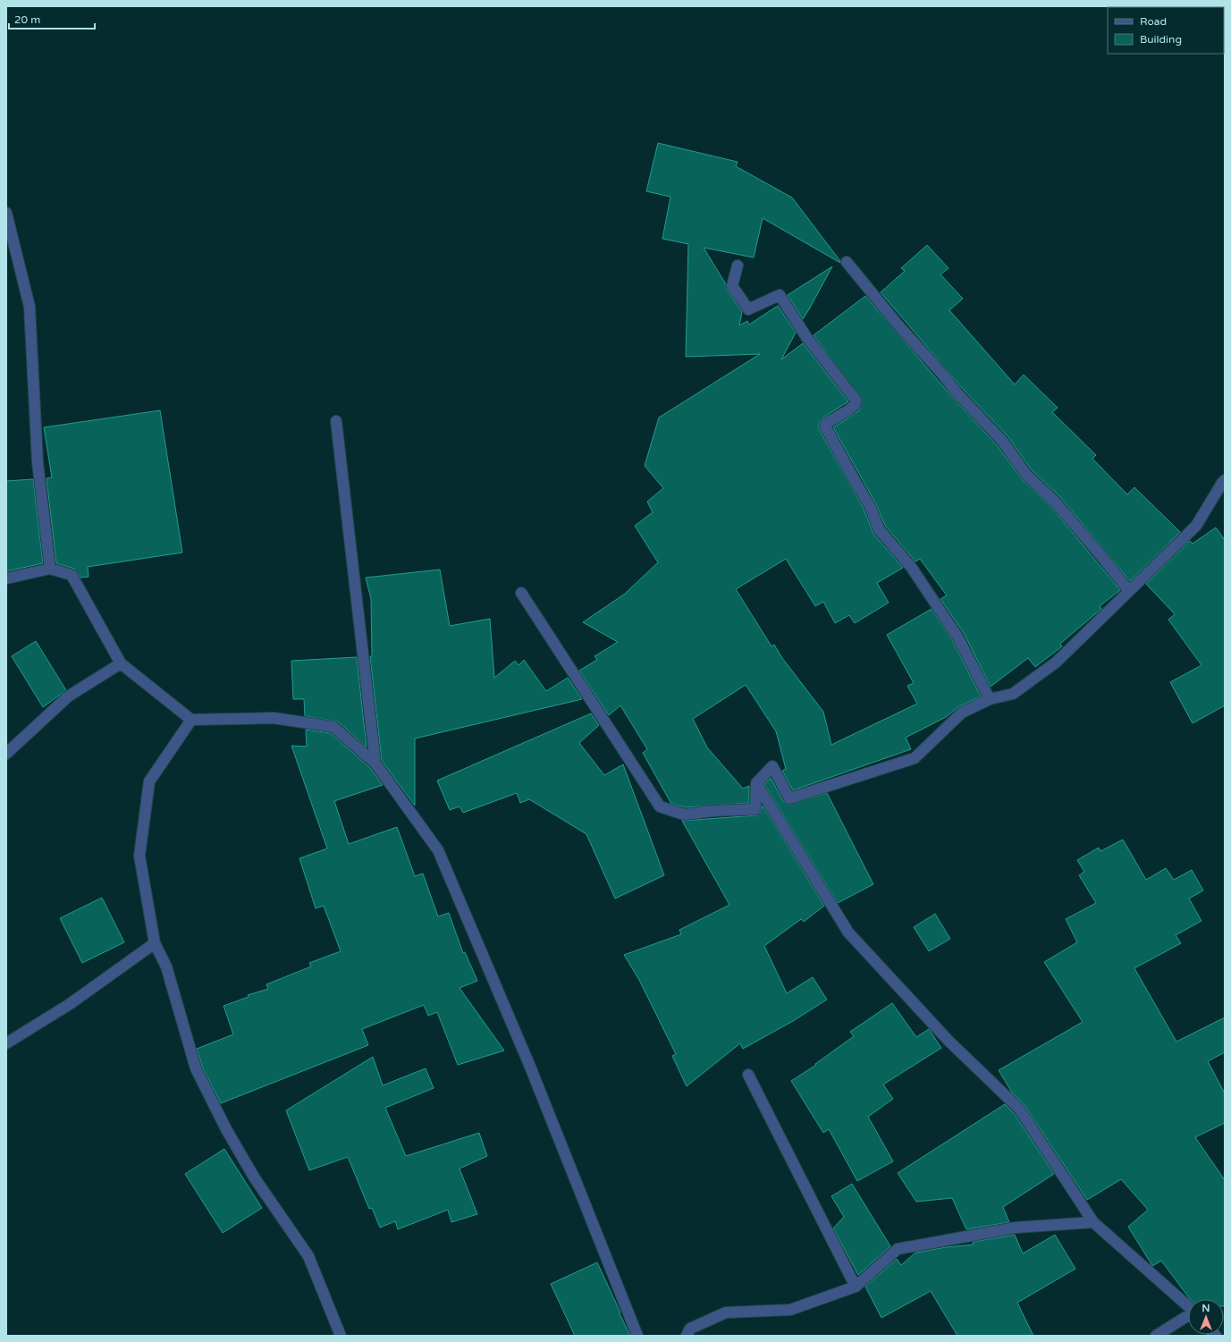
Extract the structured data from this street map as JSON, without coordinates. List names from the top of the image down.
{
  "legend": ["Road", "Building"],
  "scale_bar": "20 m",
  "north": "top"
}
